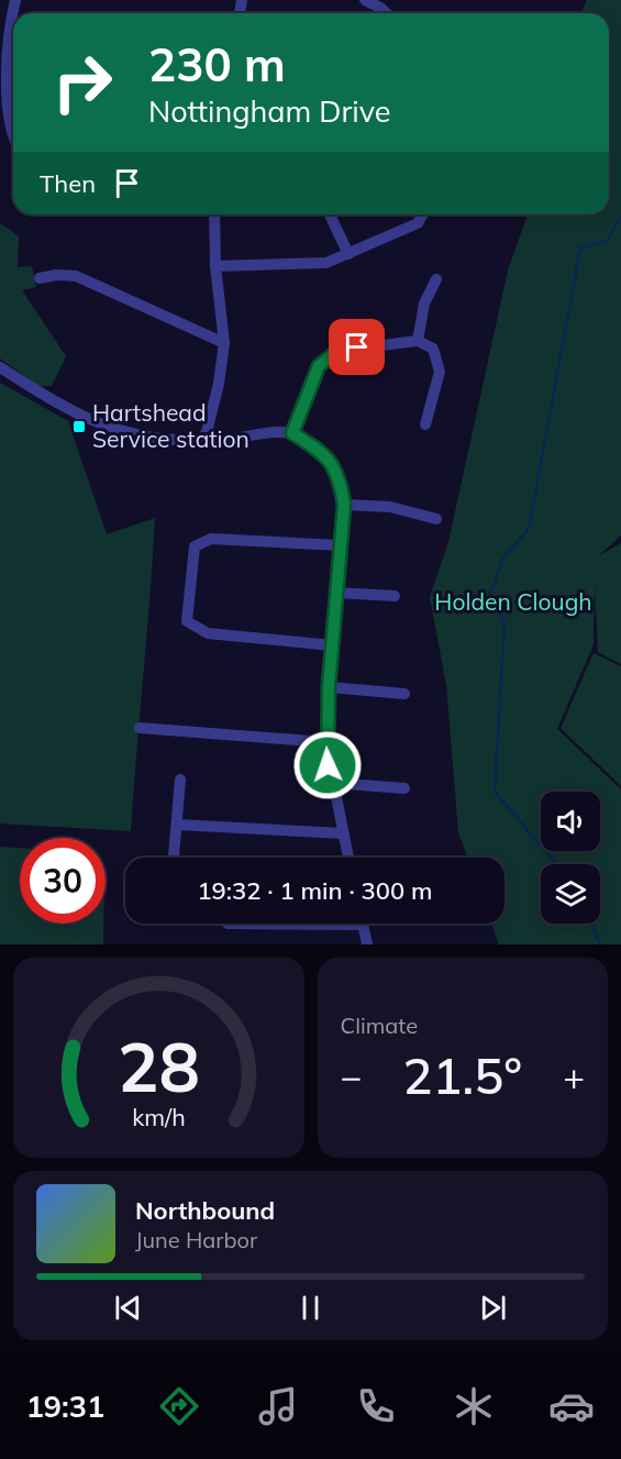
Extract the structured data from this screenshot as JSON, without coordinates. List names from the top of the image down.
{
  "parks": ["Holden Clough"],
  "places": {
    "transit": ["Hartshead Service station"]
  },
  "page": {
    "turn": ["230 m", "Nottingham Drive"],
    "then": "Then",
    "limit": "30",
    "trip": "19:32 · 1 min · 300 m",
    "tile": "Climate",
    "heat": ["−", "21.5°", "+"],
    "song": ["Northbound", "June Harbor"],
    "tabs": "19:31",
    "gauge": ["28", "km/h"]
  }
}
